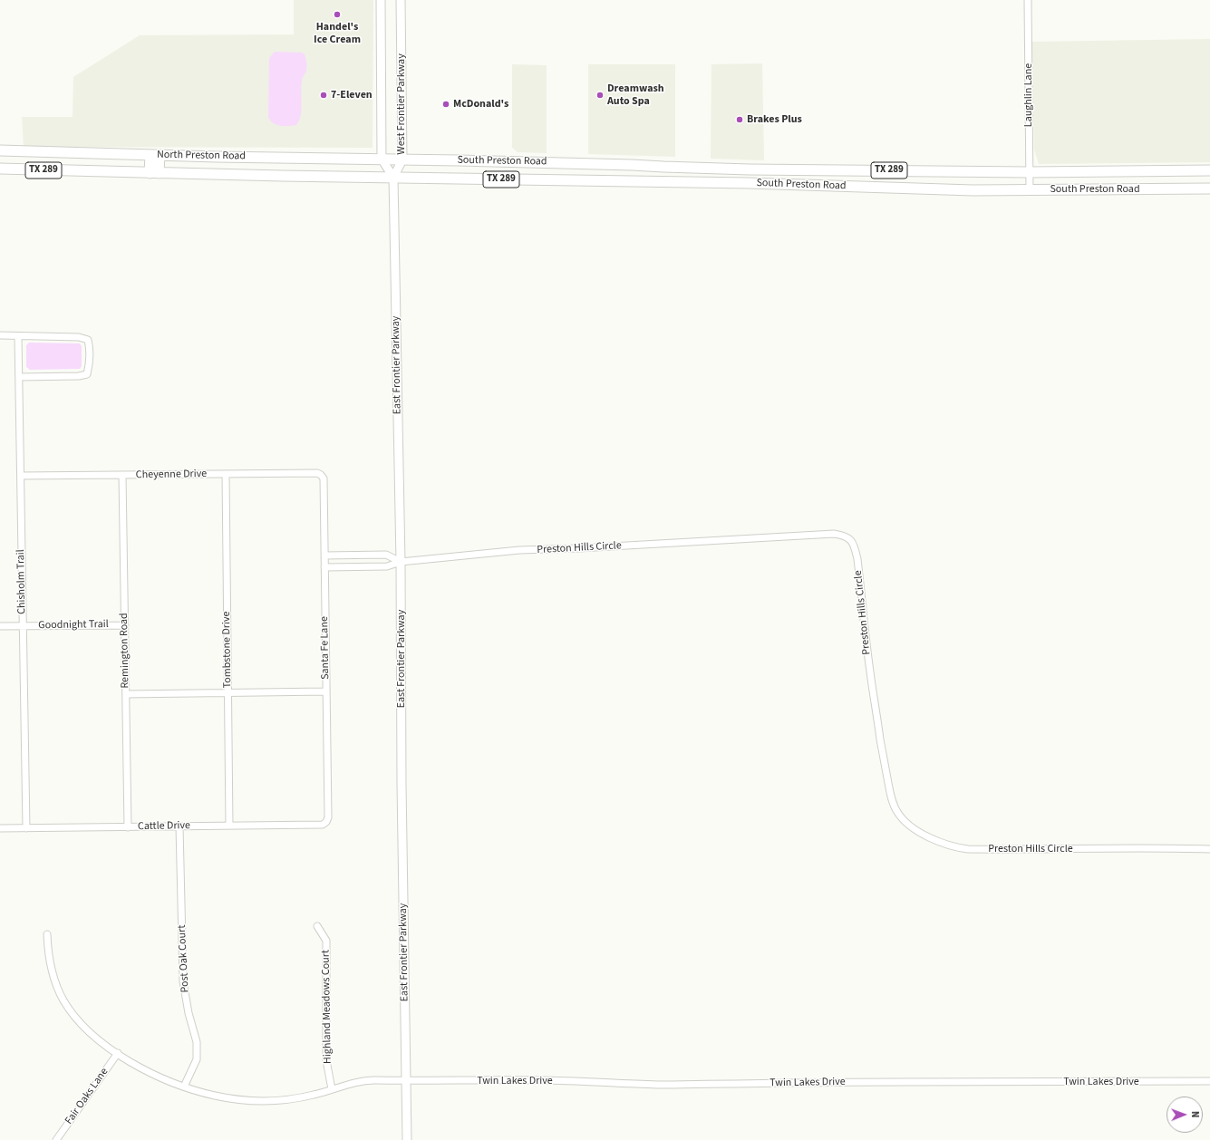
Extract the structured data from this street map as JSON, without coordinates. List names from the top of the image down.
{
  "streets": {
    "main road": ["North Preston Road", "South Preston Road", "TX 289"],
    "street": [
      "Laughlin Lane",
      "West Frontier Parkway",
      "East Frontier Parkway",
      "Cheyenne Drive",
      "Preston Hills Circle",
      "Chisholm Trail",
      "Goodnight Trail",
      "Santa Fe Lane",
      "Tombstone Drive",
      "Remington Road",
      "Cattle Drive",
      "Post Oak Court",
      "Highland Meadows Court",
      "Twin Lakes Drive",
      "Fair Oaks Lane"
    ]
  },
  "crossings": [
    ["Laughlin Lane", "South Preston Road"],
    ["West Frontier Parkway", "North Preston Road"],
    ["West Frontier Parkway", "South Preston Road"],
    ["West Frontier Parkway", "East Frontier Parkway"],
    ["North Preston Road", "South Preston Road"],
    ["North Preston Road", "East Frontier Parkway"],
    ["South Preston Road", "East Frontier Parkway"],
    ["East Frontier Parkway", "Preston Hills Circle"],
    ["East Frontier Parkway", "Twin Lakes Drive"],
    ["Cheyenne Drive", "Chisholm Trail"],
    ["Cheyenne Drive", "Santa Fe Lane"],
    ["Cheyenne Drive", "Tombstone Drive"],
    ["Cheyenne Drive", "Remington Road"],
    ["Preston Hills Circle", "Santa Fe Lane"],
    ["Chisholm Trail", "Goodnight Trail"],
    ["Chisholm Trail", "Cattle Drive"],
    ["Goodnight Trail", "Remington Road"],
    ["Santa Fe Lane", "Cattle Drive"],
    ["Tombstone Drive", "Cattle Drive"],
    ["Remington Road", "Cattle Drive"],
    ["Cattle Drive", "Post Oak Court"],
    ["Post Oak Court", "Twin Lakes Drive"],
    ["Highland Meadows Court", "Twin Lakes Drive"],
    ["Twin Lakes Drive", "Fair Oaks Lane"]
  ],
  "places": [
    "Handel's Ice Cream",
    "7-Eleven",
    "Dreamwash Auto Spa",
    "McDonald's",
    "Brakes Plus"
  ],
  "north": "right"
}
